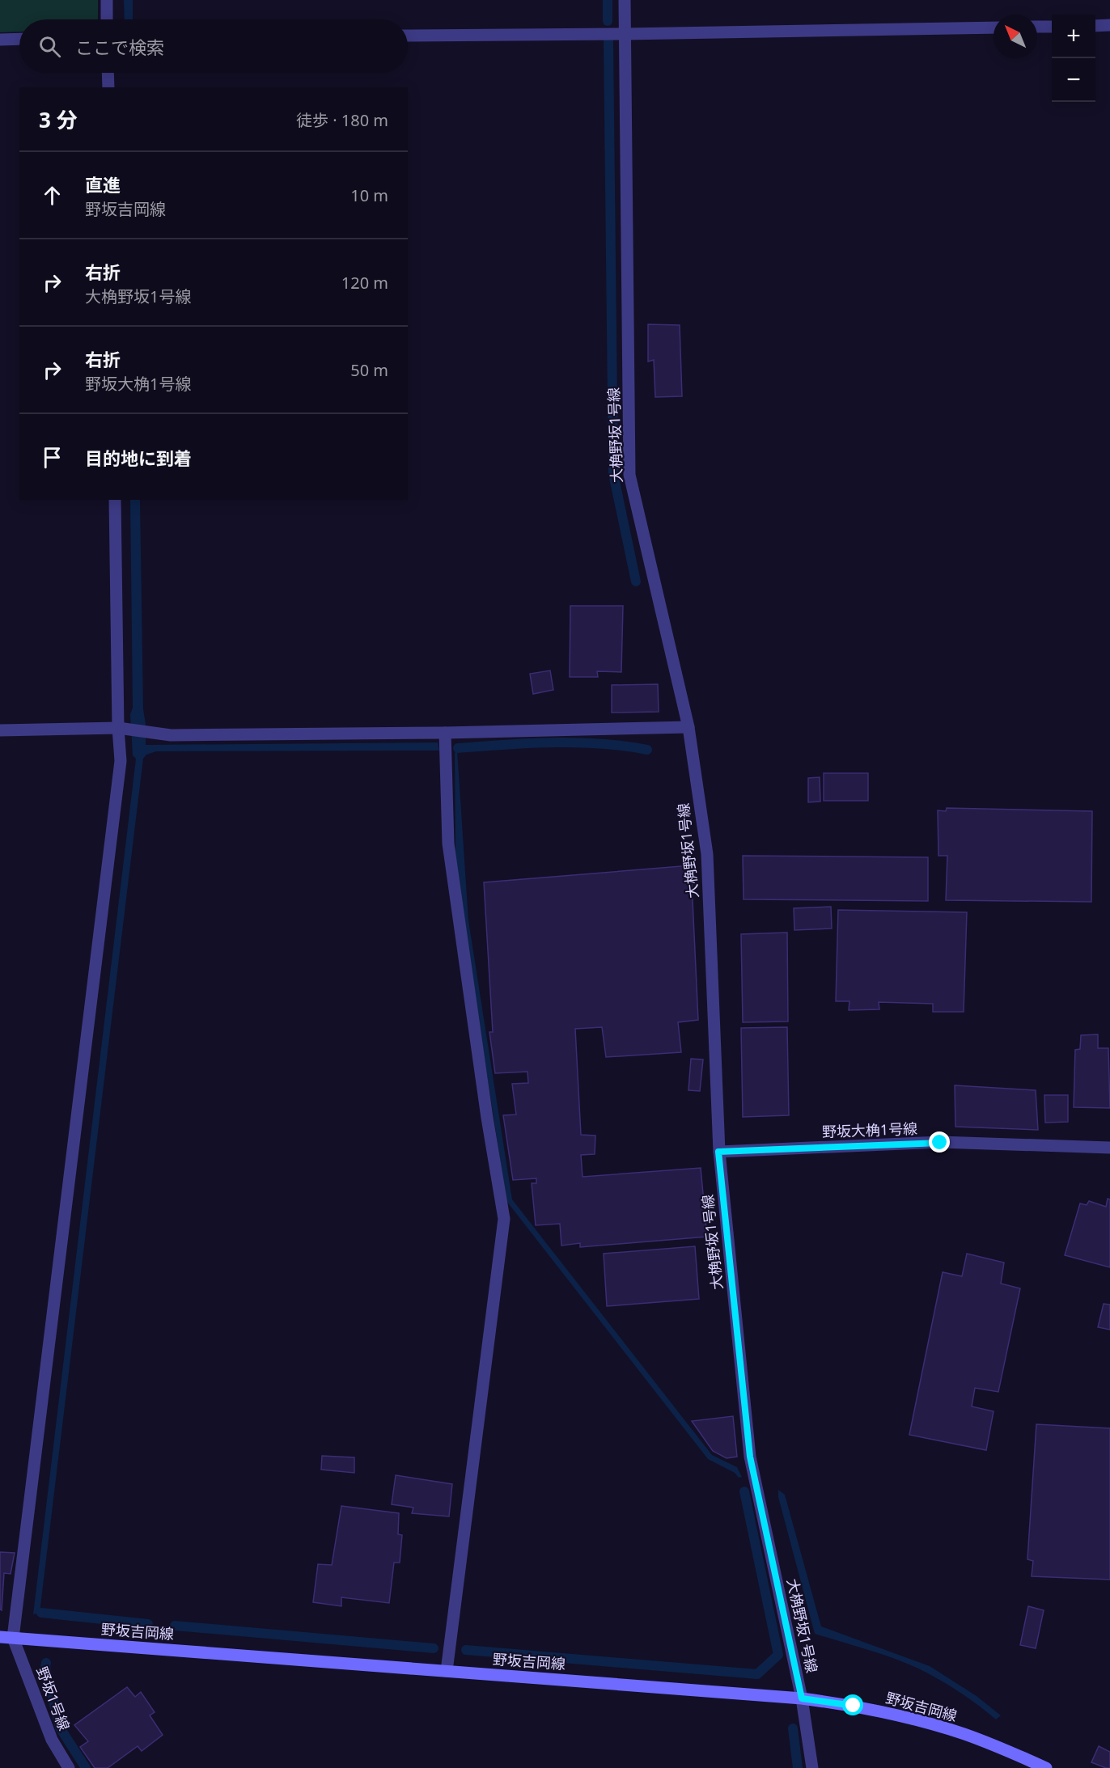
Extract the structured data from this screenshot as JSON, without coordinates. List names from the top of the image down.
{
  "streets": {
    "street": [
      "大桷野坂1号線",
      "野坂大桷1号線",
      "野坂吉岡線",
      "野坂1号線"
    ]
  },
  "crossings": [
    ["大桷野坂1号線", "野坂大桷1号線"],
    ["大桷野坂1号線", "野坂吉岡線"],
    ["野坂吉岡線", "野坂1号線"]
  ],
  "north": "top left",
  "page": {
    "map_buttons": ["+", "−"],
    "search": "ここで検索",
    "heading": ["3 分", "徒歩 · 180 m"],
    "list": [
      ["直進", "野坂吉岡線", "10 m"],
      ["右折", "大桷野坂1号線", "120 m"],
      ["右折", "野坂大桷1号線", "50 m"],
      "目的地に到着"
    ]
  }
}
